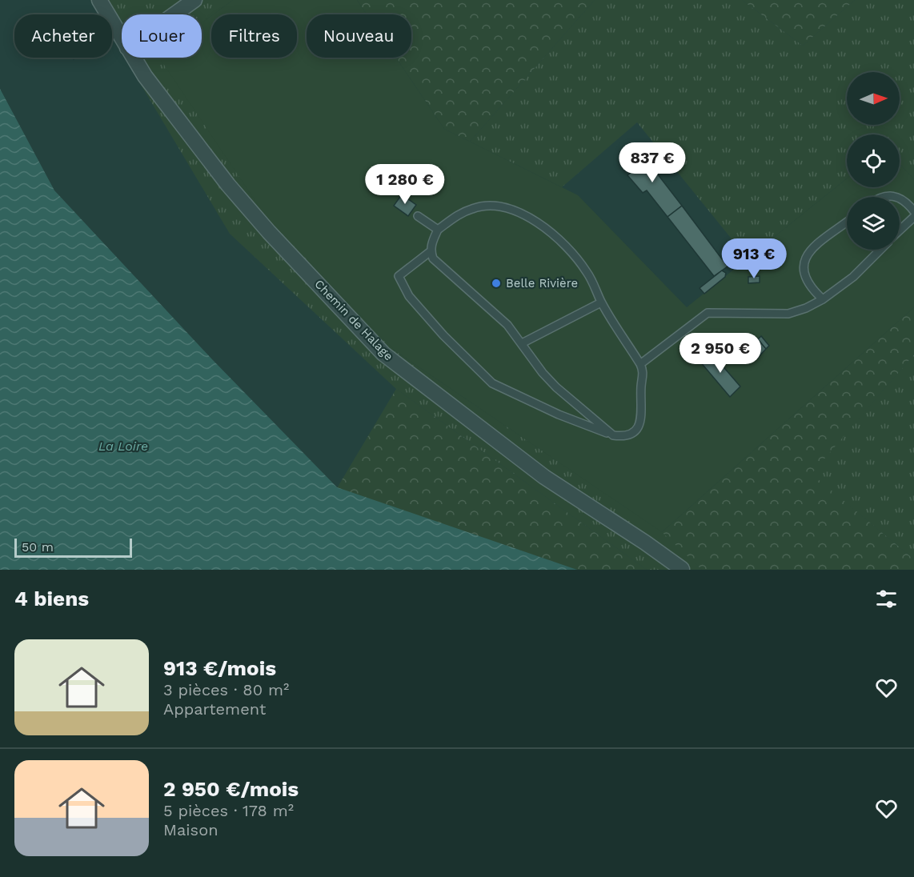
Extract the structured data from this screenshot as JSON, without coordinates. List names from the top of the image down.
{
  "streets": {
    "street": ["Chemin de Halage"]
  },
  "water": ["La Loire"],
  "places": ["Belle Rivière"],
  "scale_bar": "50 m",
  "north": "right",
  "page": {
    "chip": [
      "Acheter",
      "Louer",
      "Filtres",
      "Nouveau"
    ],
    "price": [
      "837 €",
      "1 280 €",
      "913 €",
      "2 950 €"
    ],
    "scale": "50 m",
    "heading": "4 biens",
    "list": [
      {
        "name": "913 €/mois",
        "note": "3 pièces · 80 m² · Appartement"
      },
      {
        "name": "2 950 €/mois",
        "note": "5 pièces · 178 m² · Maison"
      }
    ]
  }
}
